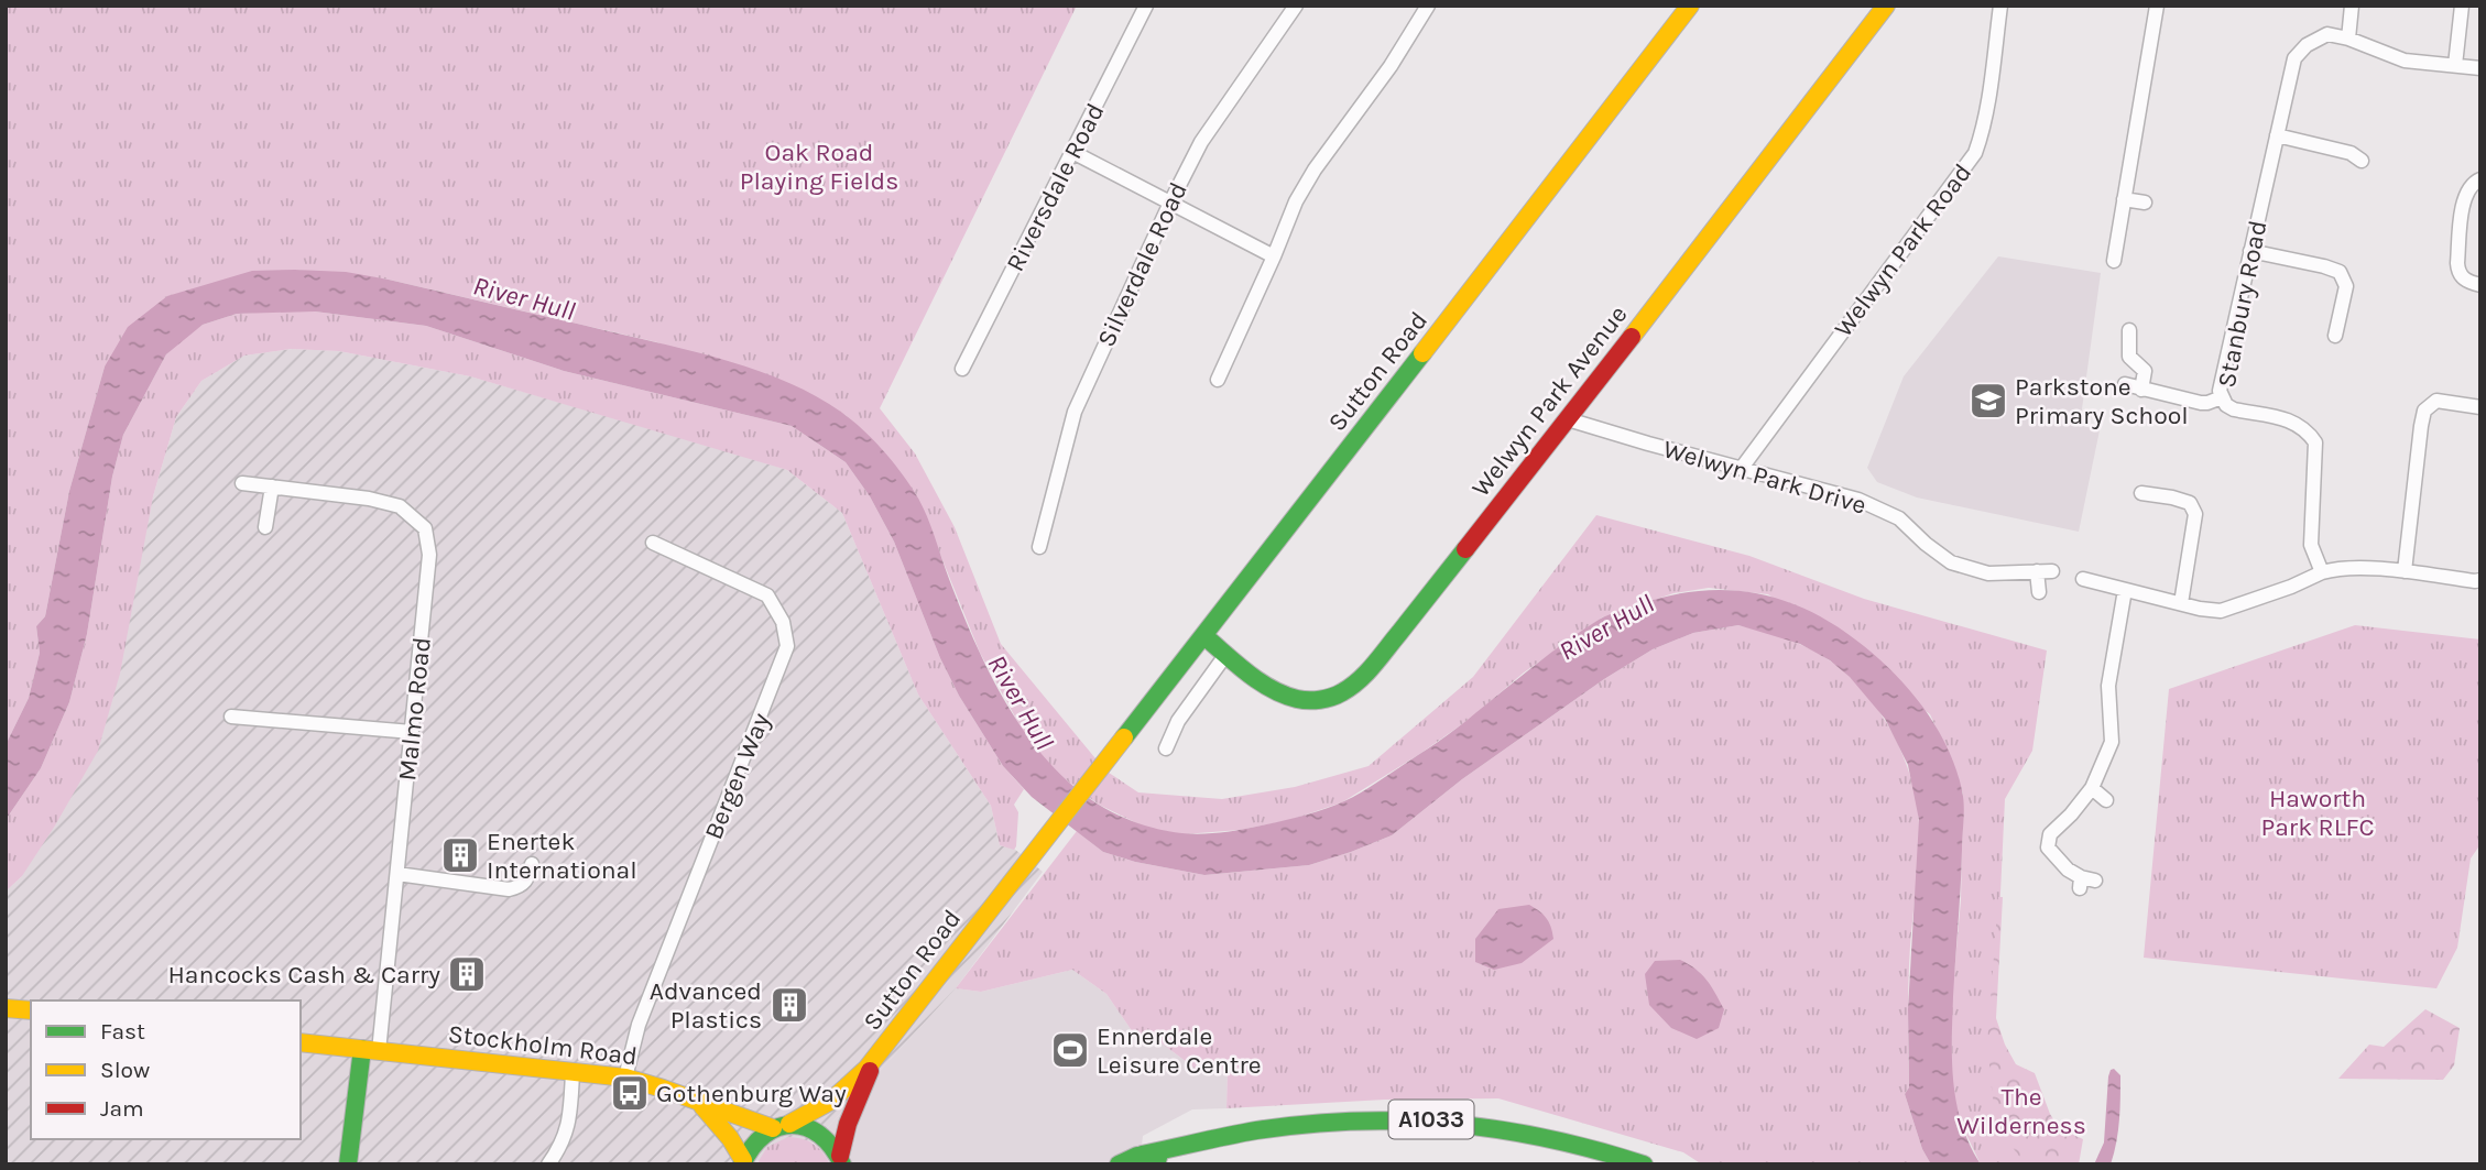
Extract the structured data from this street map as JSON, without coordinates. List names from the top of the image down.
{
  "streets": {
    "main road": [
      "Sutton Road",
      "Welwyn Park Avenue",
      "Stockholm Road",
      "A1033"
    ],
    "street": [
      "Riversdale Road",
      "Welwyn Park Road",
      "Silverdale Road",
      "Stanbury Road",
      "Welwyn Park Drive",
      "Malmo Road",
      "Bergen Way"
    ]
  },
  "crossings": [
    ["Welwyn Park Road", "Welwyn Park Drive"],
    ["Sutton Road", "Welwyn Park Avenue"],
    ["Sutton Road", "Stockholm Road"],
    ["Welwyn Park Avenue", "Welwyn Park Drive"],
    ["Malmo Road", "Stockholm Road"],
    ["Bergen Way", "Stockholm Road"]
  ],
  "water": ["River Hull"],
  "parks": ["Oak Road Playing Fields", "Haworth Park RLFC", "The Wilderness"],
  "places": {
    "school or university": ["Parkstone Primary School"],
    "building": ["Enertek International", "Hancocks Cash & Carry", "Advanced Plastics"],
    "sports": ["Ennerdale Leisure Centre"],
    "bus stop": ["Gothenburg Way"]
  },
  "legend": ["Fast", "Slow", "Jam"]
}
